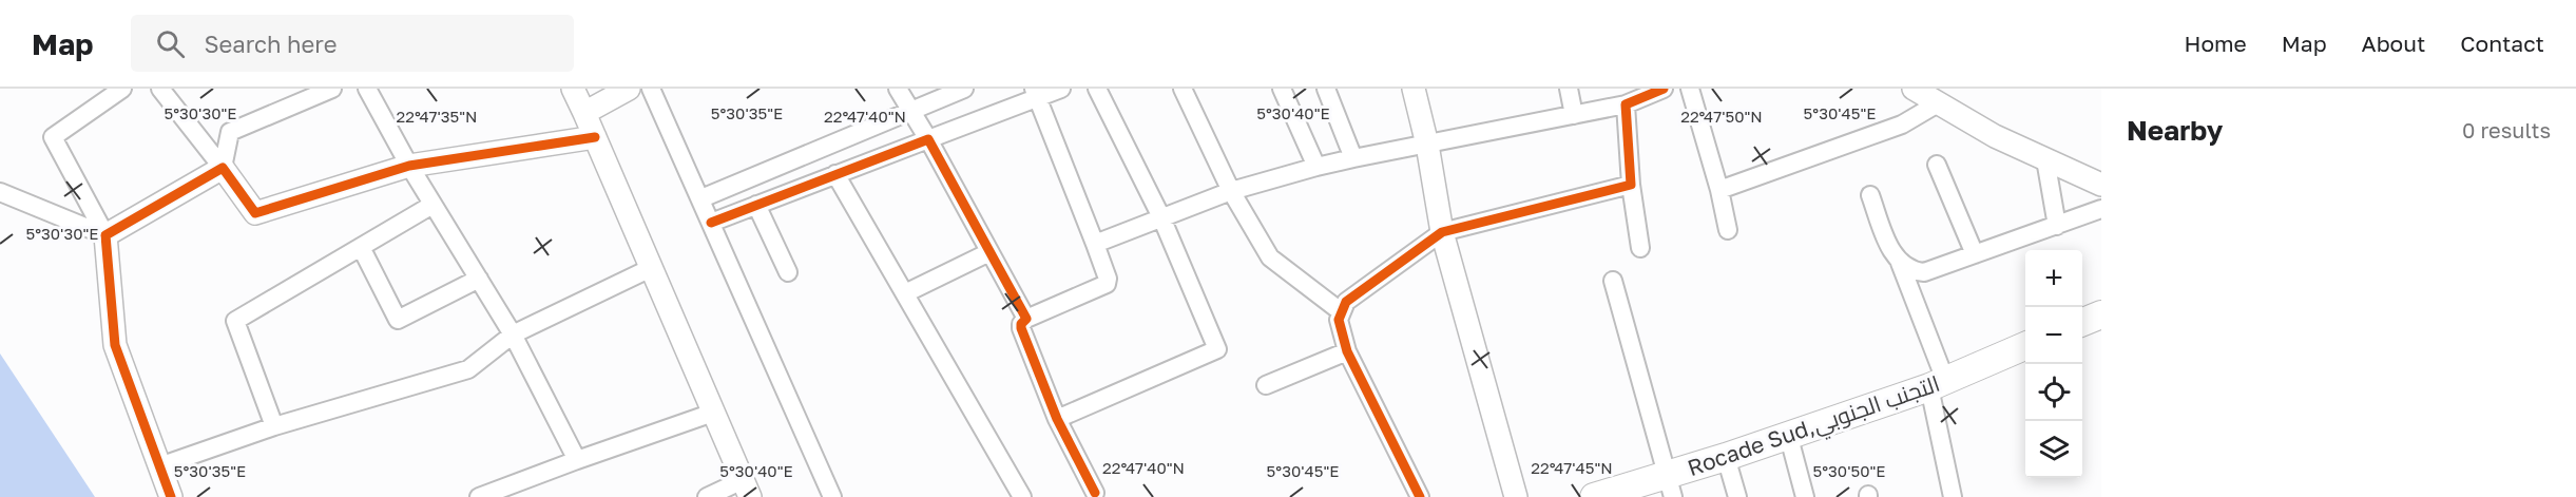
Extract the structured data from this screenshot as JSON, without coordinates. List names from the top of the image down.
{
  "streets": {
    "main road": ["Rocade Sud,التجنب الجنوبي"]
  },
  "page": {
    "header": "Map",
    "search": "Search here",
    "nav": [
      "Home",
      "Map",
      "About",
      "Contact"
    ],
    "heading": ["Nearby", "0 results"],
    "map_buttons": ["+", "−"]
  },
  "coordinates": [
    "5°30'45\"E",
    "5°30'30\"E",
    "5°30'35\"E",
    "5°30'40\"E",
    "22°47'35\"N",
    "22°47'40\"N",
    "22°47'50\"N",
    "22°47'45\"N",
    "5°30'50\"E"
  ]
}
